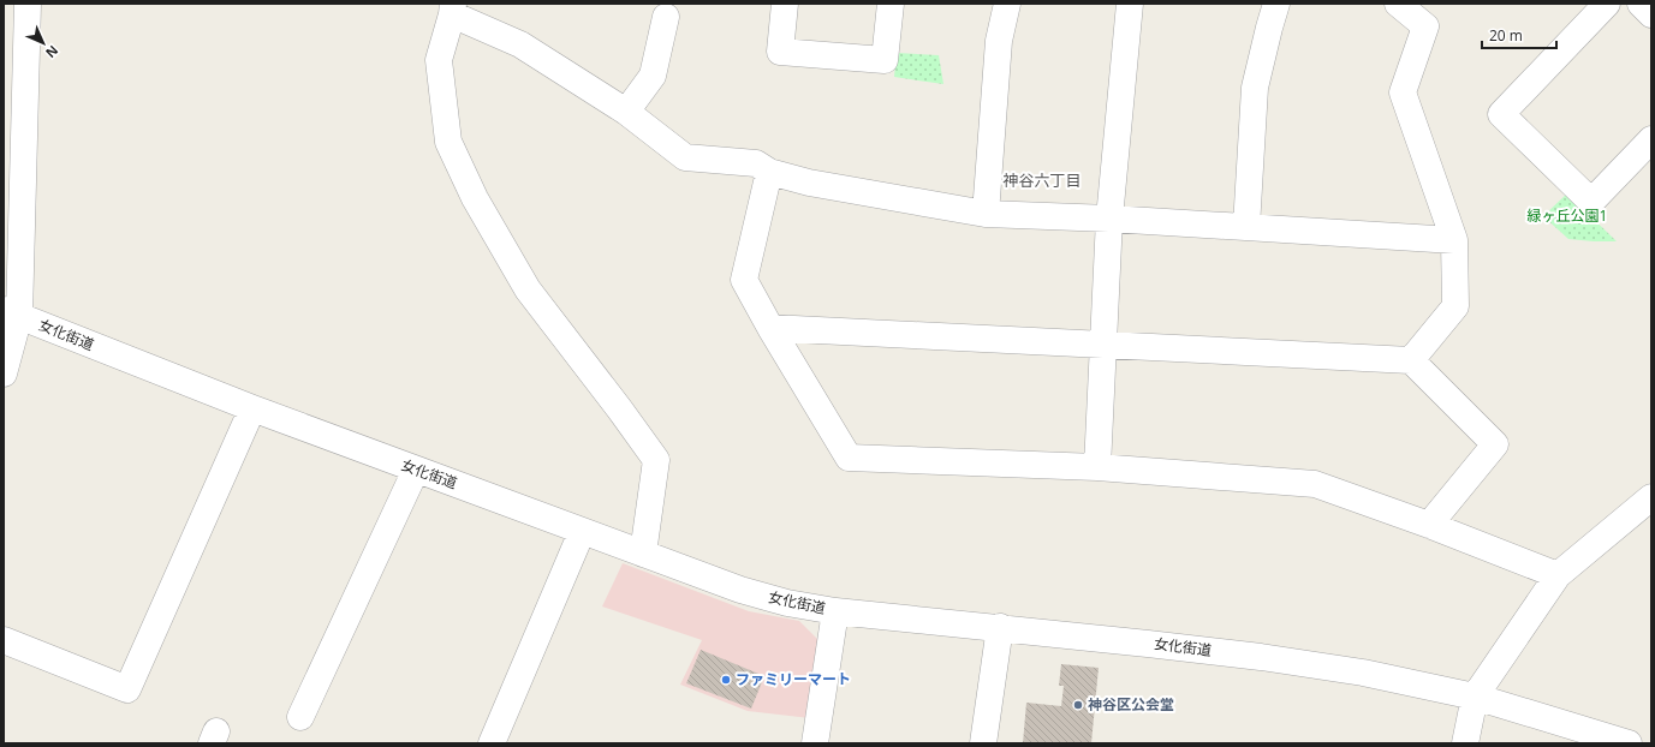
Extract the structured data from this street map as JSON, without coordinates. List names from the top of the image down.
{
  "streets": {
    "street": ["女化街道"]
  },
  "districts": ["神谷六丁目"],
  "parks": ["緑ヶ丘公園1"],
  "places": ["ファミリーマート", "神谷区公会堂"],
  "scale_bar": "20 m",
  "north": "bottom right"
}
